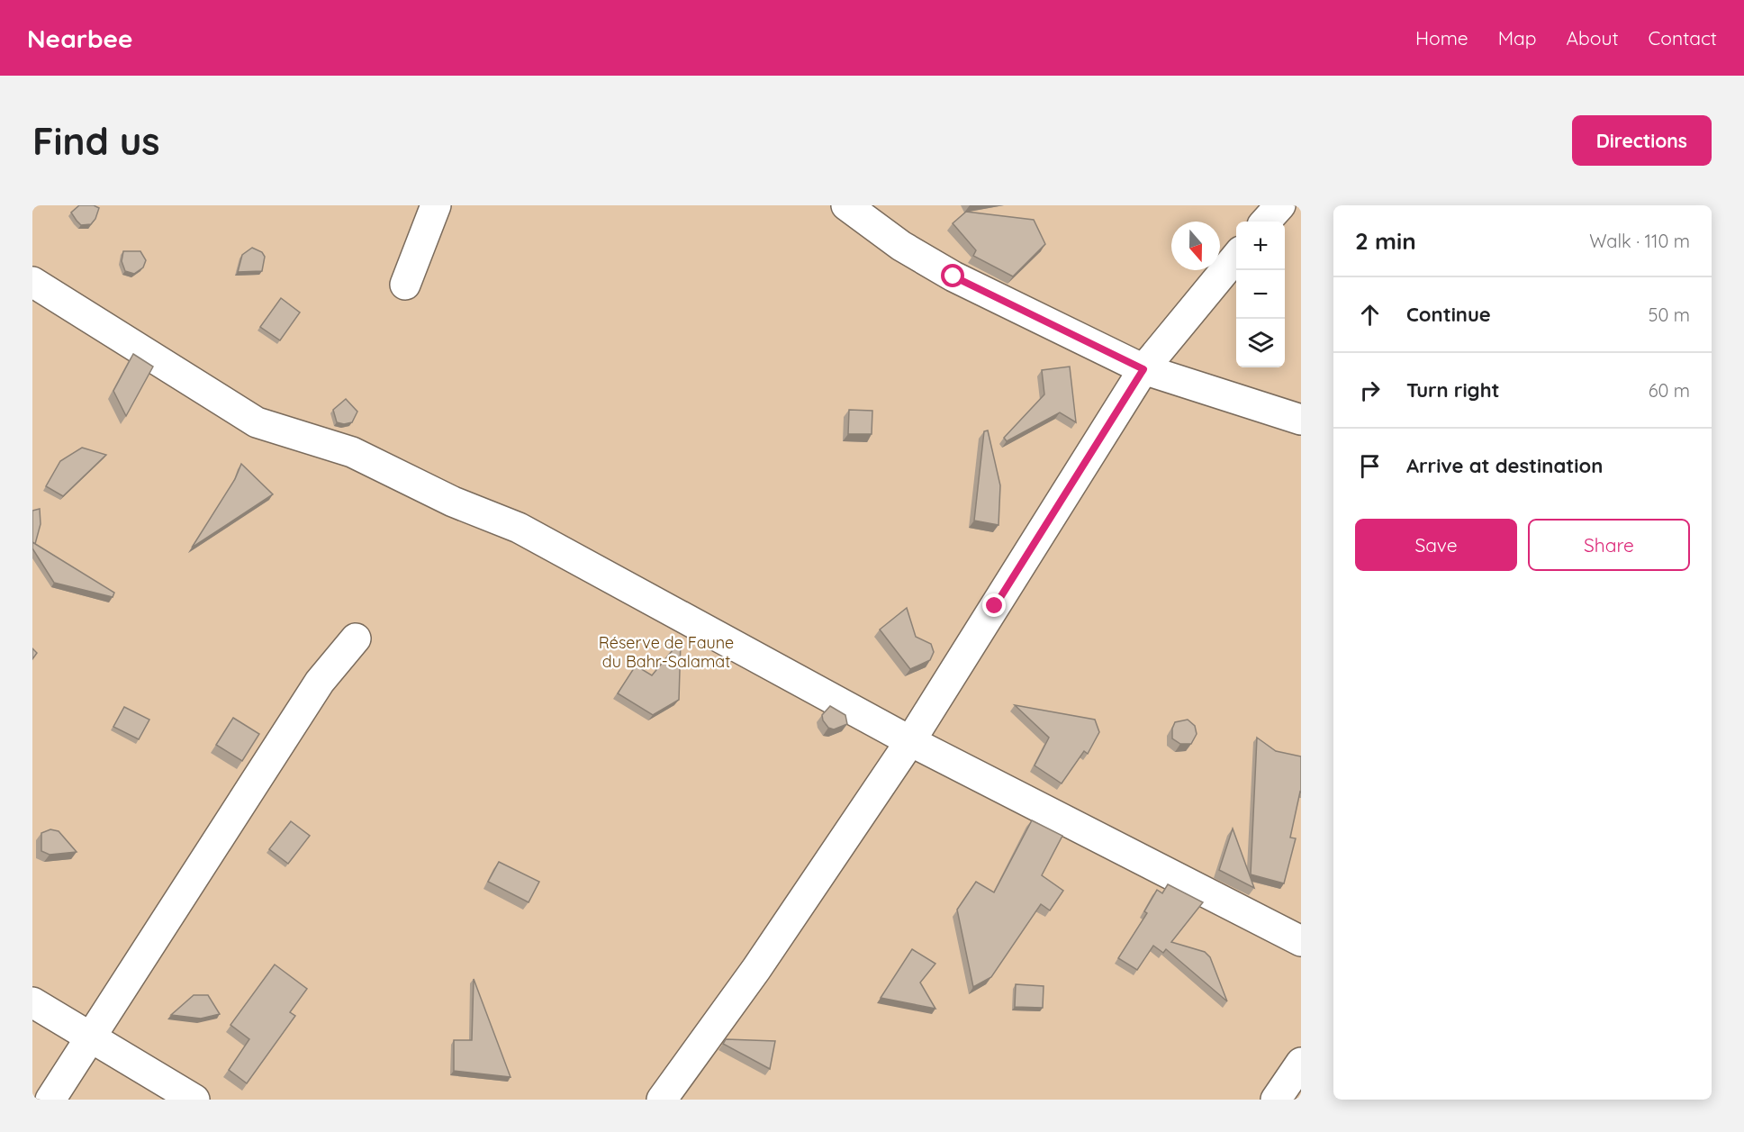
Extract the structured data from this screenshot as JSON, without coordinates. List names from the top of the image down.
{
  "parks": ["Réserve de Faune du Bahr-Salamat"],
  "north": "bottom",
  "page": {
    "header": "Nearbee",
    "nav": [
      "Home",
      "Map",
      "About",
      "Contact"
    ],
    "buttons": [
      "Directions",
      ["Save", "Share"]
    ],
    "title": "Find us",
    "heading": ["2 min", "Walk · 110 m"],
    "map_buttons": ["+", "−"],
    "list": [
      ["Continue", "50 m"],
      ["Turn right", "60 m"],
      "Arrive at destination"
    ]
  }
}
